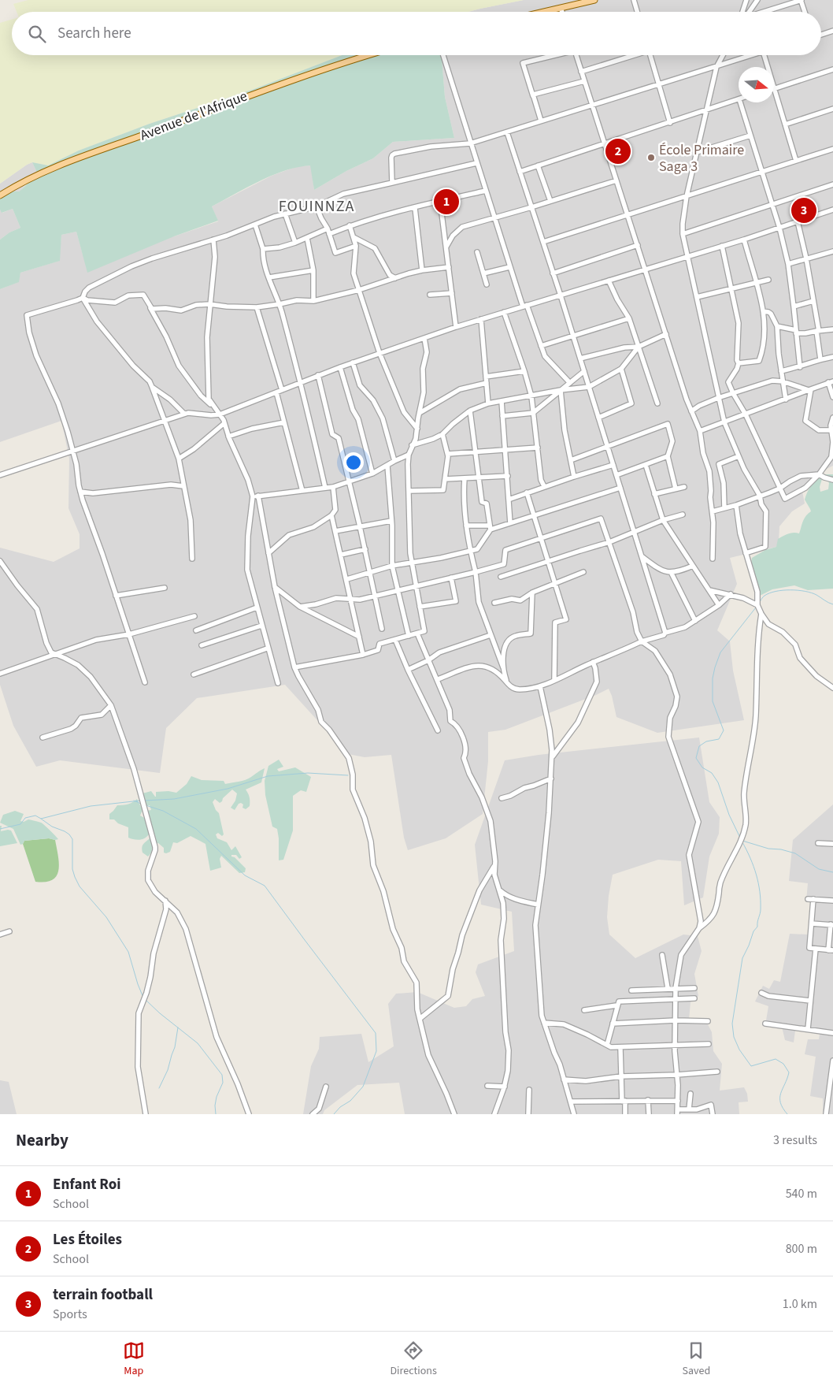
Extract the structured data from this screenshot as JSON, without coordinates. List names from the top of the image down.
{
  "streets": {
    "main road": ["Avenue de l'Afrique"]
  },
  "districts": ["FOUINNZA"],
  "places": ["École Primaire Saga 3"],
  "north": "right",
  "page": {
    "search": "Search here",
    "pins": ["2", "1", "3"],
    "heading": ["Nearby", "3 results"],
    "list": [
      {
        "mark": "1",
        "name": "Enfant Roi",
        "note": "School",
        "value": "540 m"
      },
      {
        "mark": "2",
        "name": "Les Étoiles",
        "note": "School",
        "value": "800 m"
      },
      {
        "mark": "3",
        "name": "terrain football",
        "note": "Sports",
        "value": "1.0 km"
      }
    ],
    "nav": ["Map", "Directions", "Saved"]
  }
}
